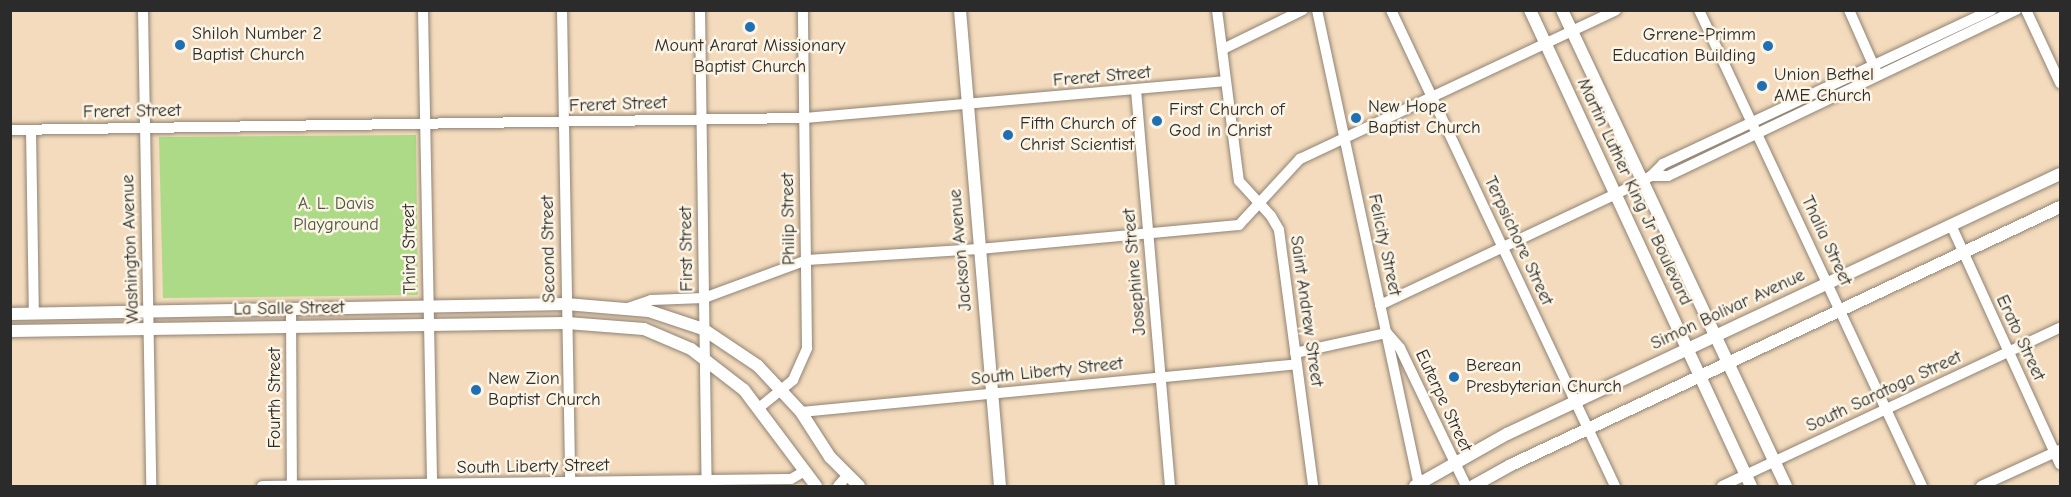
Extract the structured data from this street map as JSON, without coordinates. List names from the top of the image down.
{
  "streets": {
    "street": [
      "Freret Street",
      "Martin Luther King Jr Boulevard",
      "Philip Street",
      "Terpsichore Street",
      "Thalia Street",
      "Felicity Street",
      "Washington Avenue",
      "Third Street",
      "Second Street",
      "First Street",
      "Jackson Avenue",
      "Josephine Street",
      "La Salle Street",
      "Simon Bolivar Avenue",
      "Saint Andrew Street",
      "Erato Street",
      "South Liberty Street",
      "South Saratoga Street",
      "Fourth Street",
      "Euterpe Street"
    ]
  },
  "crossings": [
    ["Freret Street", "Philip Street"],
    ["Freret Street", "Washington Avenue"],
    ["Freret Street", "Third Street"],
    ["Freret Street", "Second Street"],
    ["Freret Street", "First Street"],
    ["Freret Street", "Jackson Avenue"],
    ["Freret Street", "Josephine Street"],
    ["Freret Street", "Saint Andrew Street"],
    ["Martin Luther King Jr Boulevard", "Simon Bolivar Avenue"],
    ["Martin Luther King Jr Boulevard", "South Saratoga Street"],
    ["Terpsichore Street", "Simon Bolivar Avenue"],
    ["Thalia Street", "Simon Bolivar Avenue"],
    ["Thalia Street", "South Saratoga Street"],
    ["Felicity Street", "Simon Bolivar Avenue"],
    ["Felicity Street", "South Liberty Street"],
    ["Felicity Street", "Euterpe Street"],
    ["Washington Avenue", "La Salle Street"],
    ["Third Street", "La Salle Street"],
    ["Third Street", "South Liberty Street"],
    ["Second Street", "La Salle Street"],
    ["Second Street", "South Liberty Street"],
    ["First Street", "South Liberty Street"],
    ["Jackson Avenue", "South Liberty Street"],
    ["Josephine Street", "South Liberty Street"],
    ["La Salle Street", "Fourth Street"],
    ["Simon Bolivar Avenue", "Erato Street"],
    ["Simon Bolivar Avenue", "Euterpe Street"],
    ["Saint Andrew Street", "South Liberty Street"],
    ["Erato Street", "South Saratoga Street"],
    ["South Liberty Street", "Fourth Street"],
    ["South Liberty Street", "Euterpe Street"]
  ],
  "parks": ["A. L. Davis Playground"],
  "places": [
    "Mount Ararat Missionary Baptist Church",
    "Shiloh Number 2 Baptist Church",
    "Grrene-Primm Education Building",
    "Union Bethel AME Church",
    "New Hope Baptist Church",
    "First Church of God in Christ",
    "Fifth Church of Christ Scientist",
    "Berean Presbyterian Church",
    "New Zion Baptist Church"
  ]
}
